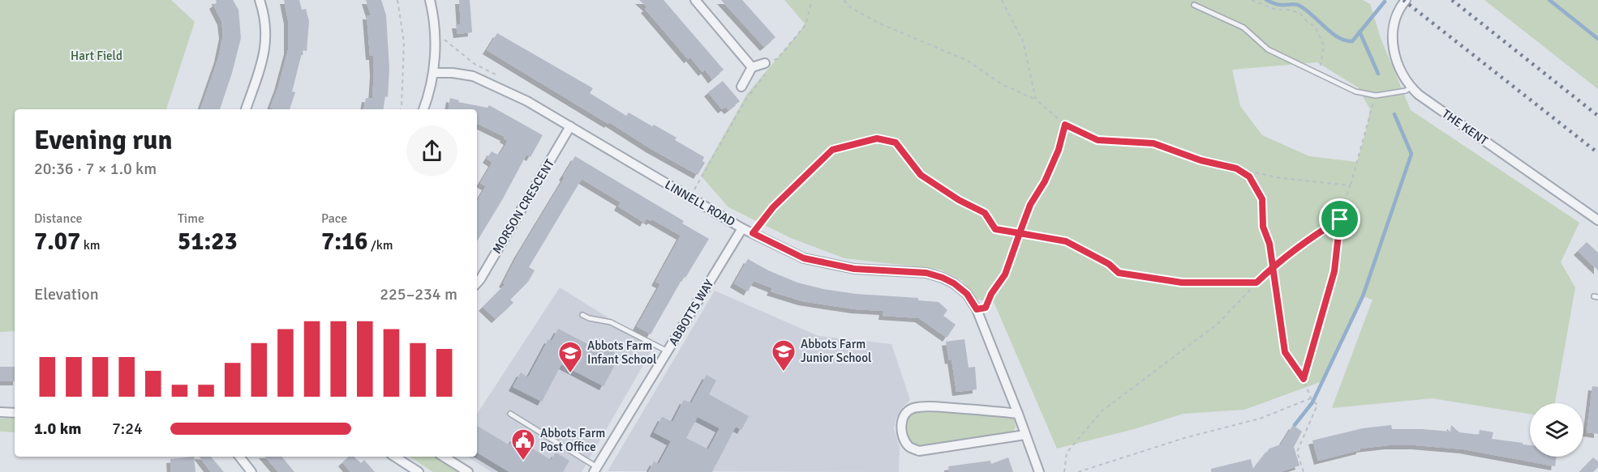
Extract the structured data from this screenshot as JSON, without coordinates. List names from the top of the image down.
{
  "streets": {
    "street": [
      "THE KENT",
      "LINNELL ROAD",
      "MORSON CRESCENT",
      "ABBOTTS WAY"
    ]
  },
  "crossings": [
    ["LINNELL ROAD", "MORSON CRESCENT"],
    ["LINNELL ROAD", "ABBOTTS WAY"]
  ],
  "parks": ["Hart Field"],
  "places": {
    "school or university": ["Abbots Farm Junior School", "Abbots Farm Infant School"],
    "public building": ["Abbots Farm Post Office"]
  },
  "page": {
    "heading": ["Evening run", "20:36 · 7 × 1.0 km"],
    "stats": [
      ["Distance", "7.07 km"],
      ["Time", "51:23"],
      ["Pace", "7:16 /km"]
    ],
    "chart": ["Elevation", "225–234 m"],
    "list": [
      {
        "name": "1.0 km",
        "note": "7:24"
      }
    ]
  }
}
